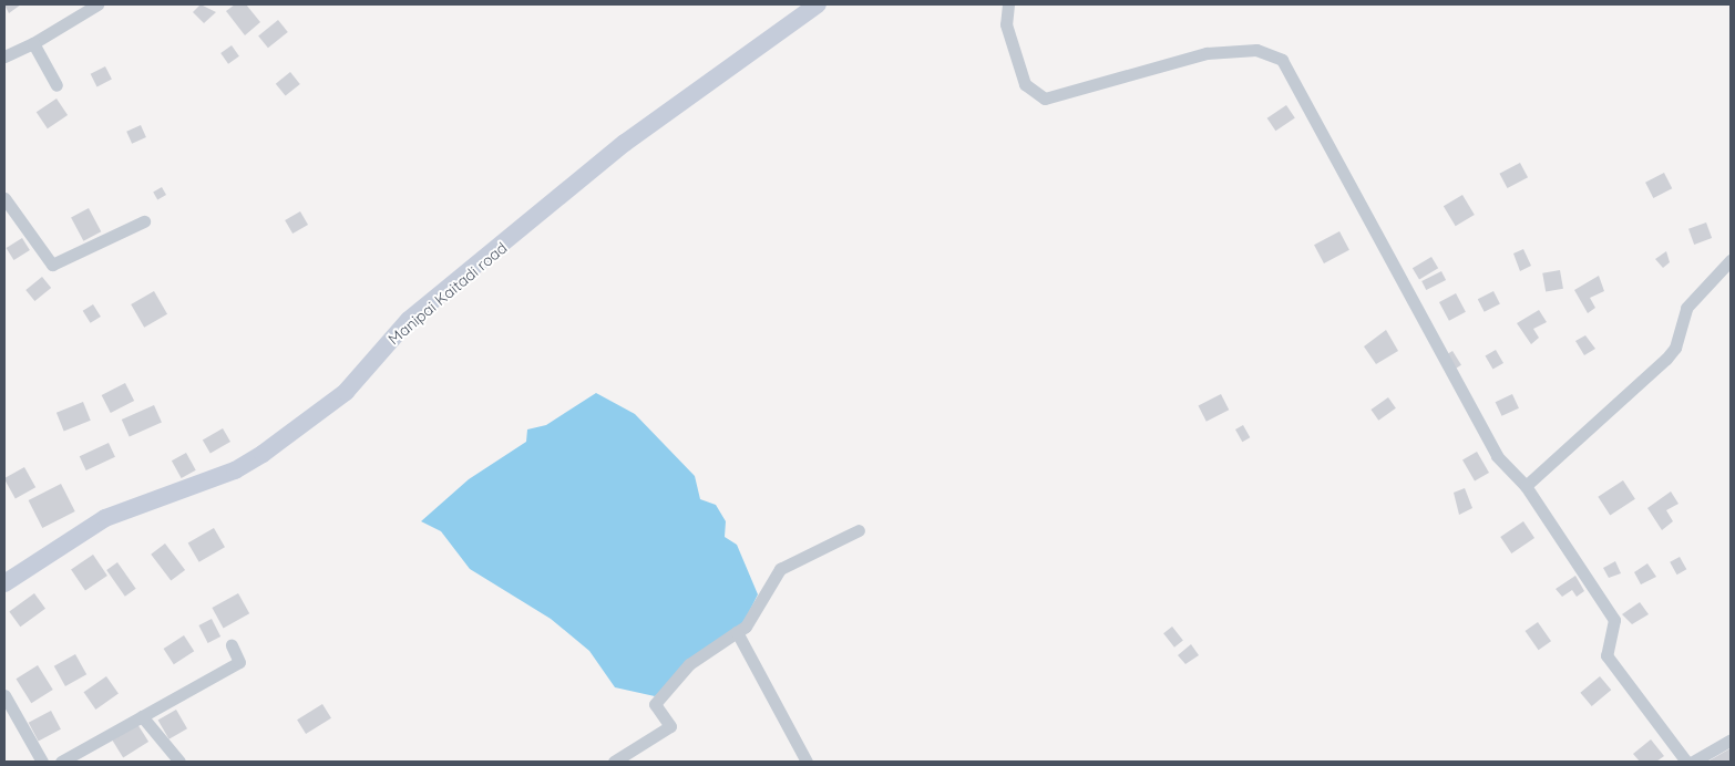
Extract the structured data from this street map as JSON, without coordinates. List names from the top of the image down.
{
  "streets": {
    "main road": ["Manipai Kaitadi road"]
  }
}
